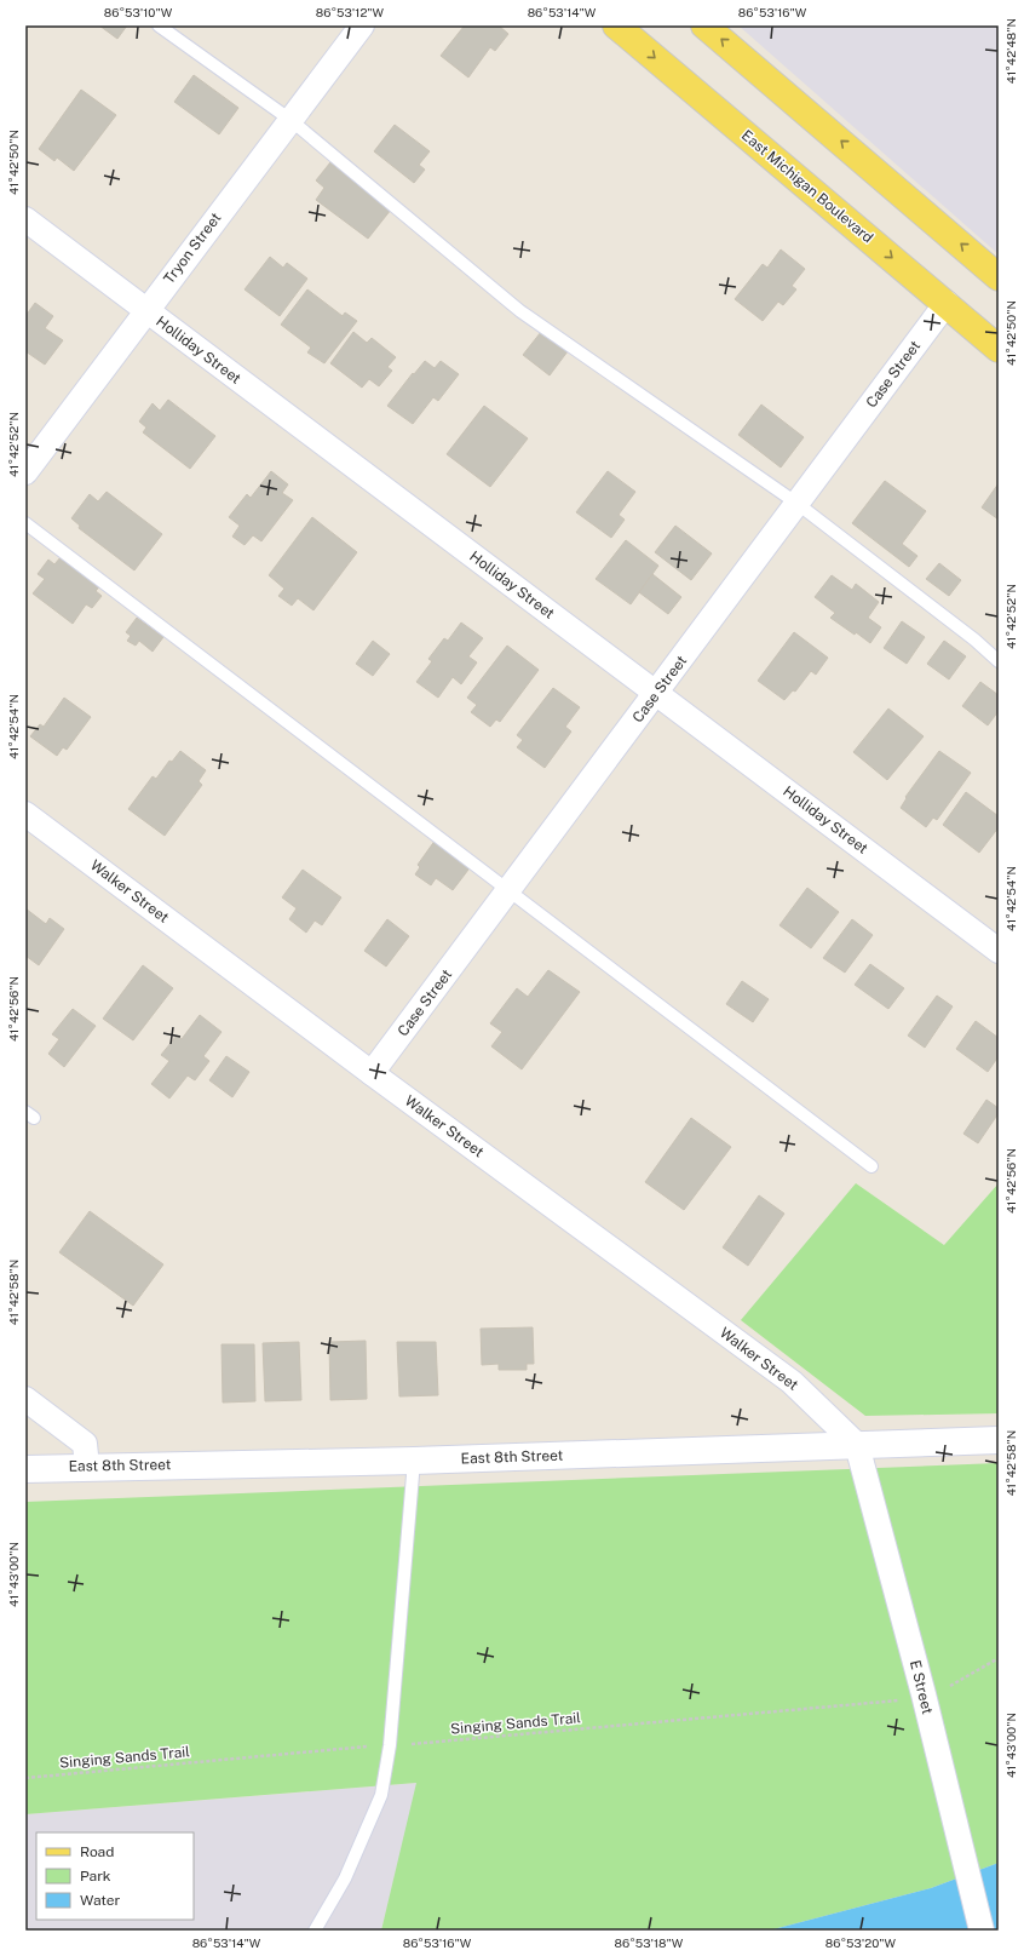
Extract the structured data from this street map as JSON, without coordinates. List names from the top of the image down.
{
  "streets": {
    "main road": ["East Michigan Boulevard"],
    "street": [
      "Tryon Street",
      "Holliday Street",
      "Case Street",
      "Walker Street",
      "East 8th Street",
      "E Street"
    ],
    "path": ["Singing Sands Trail"]
  },
  "crossings": [
    ["East Michigan Boulevard", "Case Street"],
    ["Tryon Street", "Holliday Street"],
    ["Holliday Street", "Case Street"],
    ["Case Street", "Walker Street"],
    ["Walker Street", "East 8th Street"],
    ["Walker Street", "E Street"],
    ["East 8th Street", "E Street"],
    ["E Street", "Singing Sands Trail"]
  ],
  "legend": ["Road", "Park", "Water"],
  "coordinates": [
    "86°53'10\"W",
    "86°53'12\"W",
    "86°53'14\"W",
    "86°53'16\"W",
    "41°42'48\"N",
    "41°42'50\"N",
    "41°42'52\"N",
    "41°42'54\"N",
    "41°42'56\"N",
    "41°42'58\"N",
    "41°43'00\"N",
    "86°53'18\"W",
    "86°53'20\"W"
  ]
}
